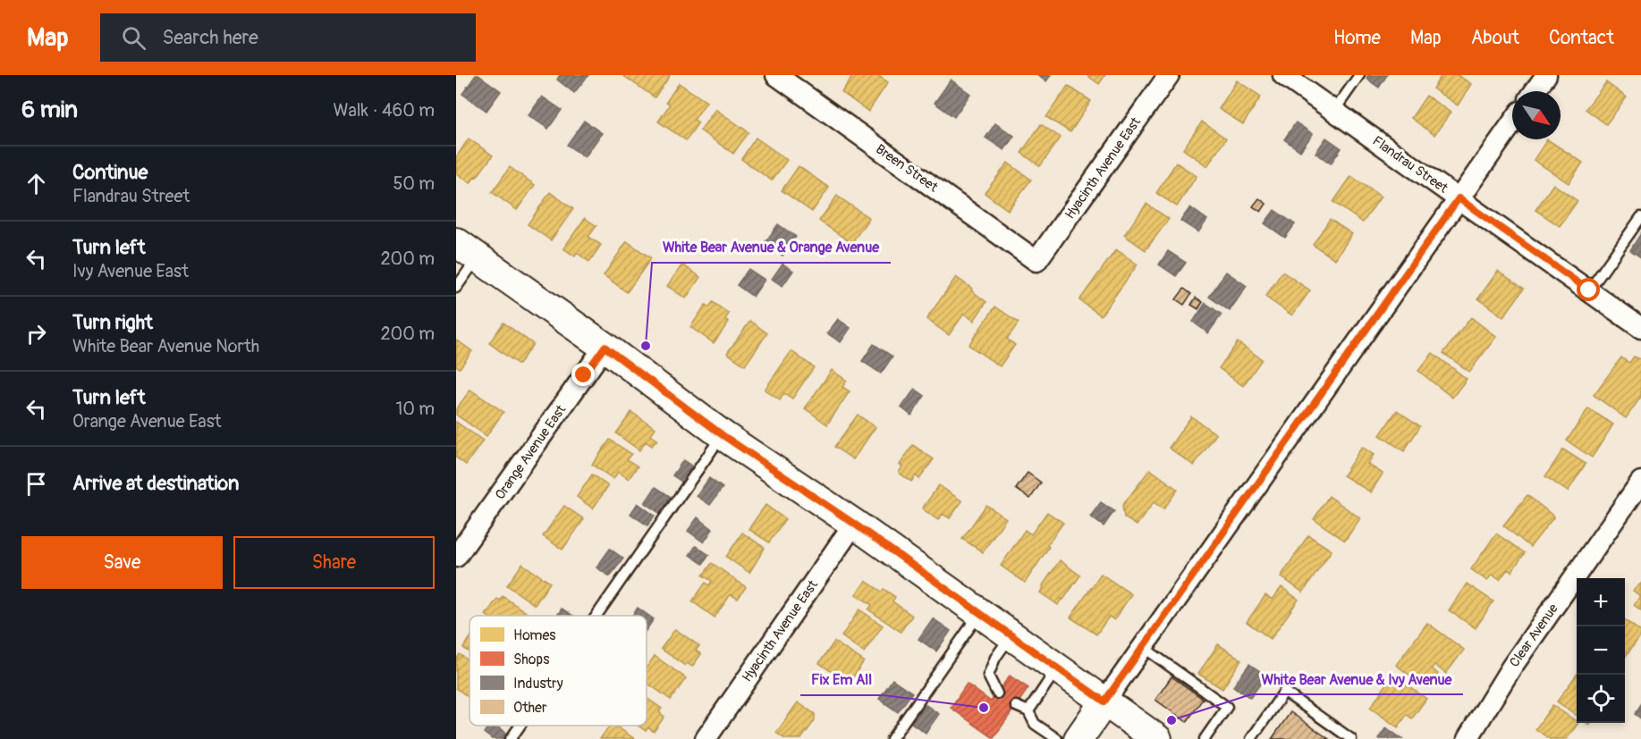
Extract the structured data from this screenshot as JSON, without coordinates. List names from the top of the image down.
{
  "streets": {
    "street": [
      "Flandrau Street",
      "Breen Street",
      "Hyacinth Avenue East",
      "Orange Avenue East",
      "Clear Avenue"
    ]
  },
  "crossings": [
    ["Breen Street", "Hyacinth Avenue East"]
  ],
  "places": ["White Bear Avenue & Orange Avenue", "Fix Em All", "White Bear Avenue & Ivy Avenue"],
  "legend": [
    "Homes",
    "Shops",
    "Industry",
    "Other"
  ],
  "north": "bottom right",
  "page": {
    "header": "Map",
    "search": "Search here",
    "nav": [
      "Home",
      "Map",
      "About",
      "Contact"
    ],
    "heading": ["6 min", "Walk · 460 m"],
    "list": [
      ["Continue", "Flandrau Street", "50 m"],
      ["Turn left", "Ivy Avenue East", "200 m"],
      ["Turn right", "White Bear Avenue North", "200 m"],
      ["Turn left", "Orange Avenue East", "10 m"],
      "Arrive at destination"
    ],
    "buttons": ["Save", "Share"],
    "map_buttons": ["+", "−"]
  }
}
